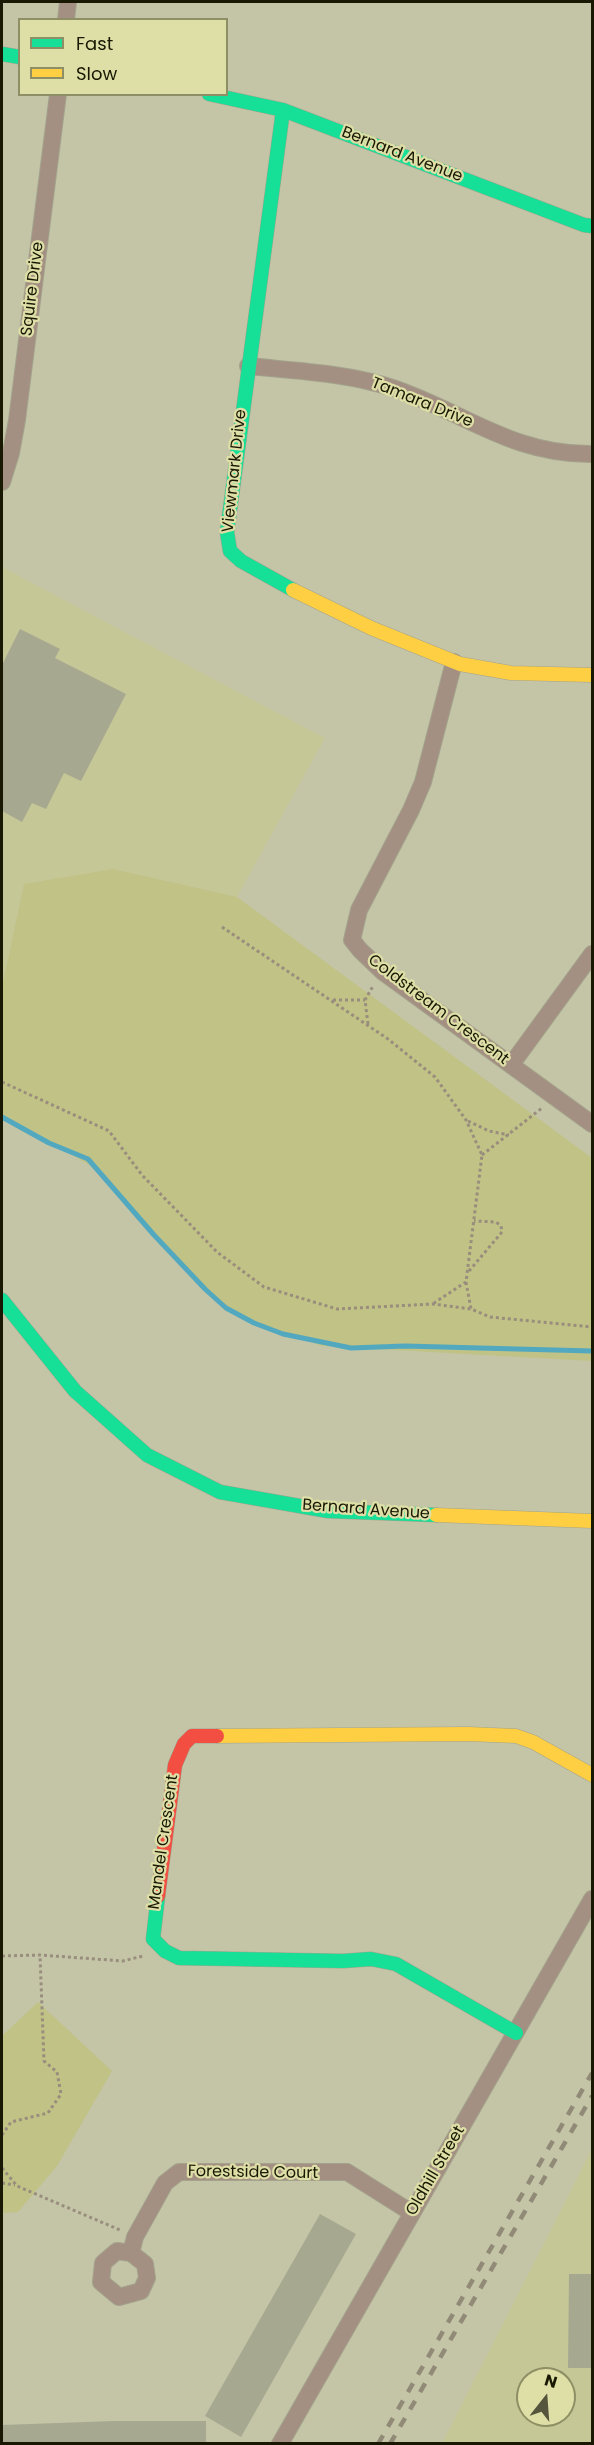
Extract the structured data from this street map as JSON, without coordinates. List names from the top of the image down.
{
  "streets": {
    "street": [
      "Bernard Avenue",
      "Squire Drive",
      "Tamara Drive",
      "Viewmark Drive",
      "Coldstream Crescent",
      "Mandel Crescent",
      "Oldhill Street",
      "Forestside Court"
    ]
  },
  "crossings": [
    ["Bernard Avenue", "Viewmark Drive"],
    ["Tamara Drive", "Viewmark Drive"],
    ["Viewmark Drive", "Coldstream Crescent"],
    ["Oldhill Street", "Forestside Court"]
  ],
  "legend": ["Fast", "Slow"],
  "north": "top"
}
